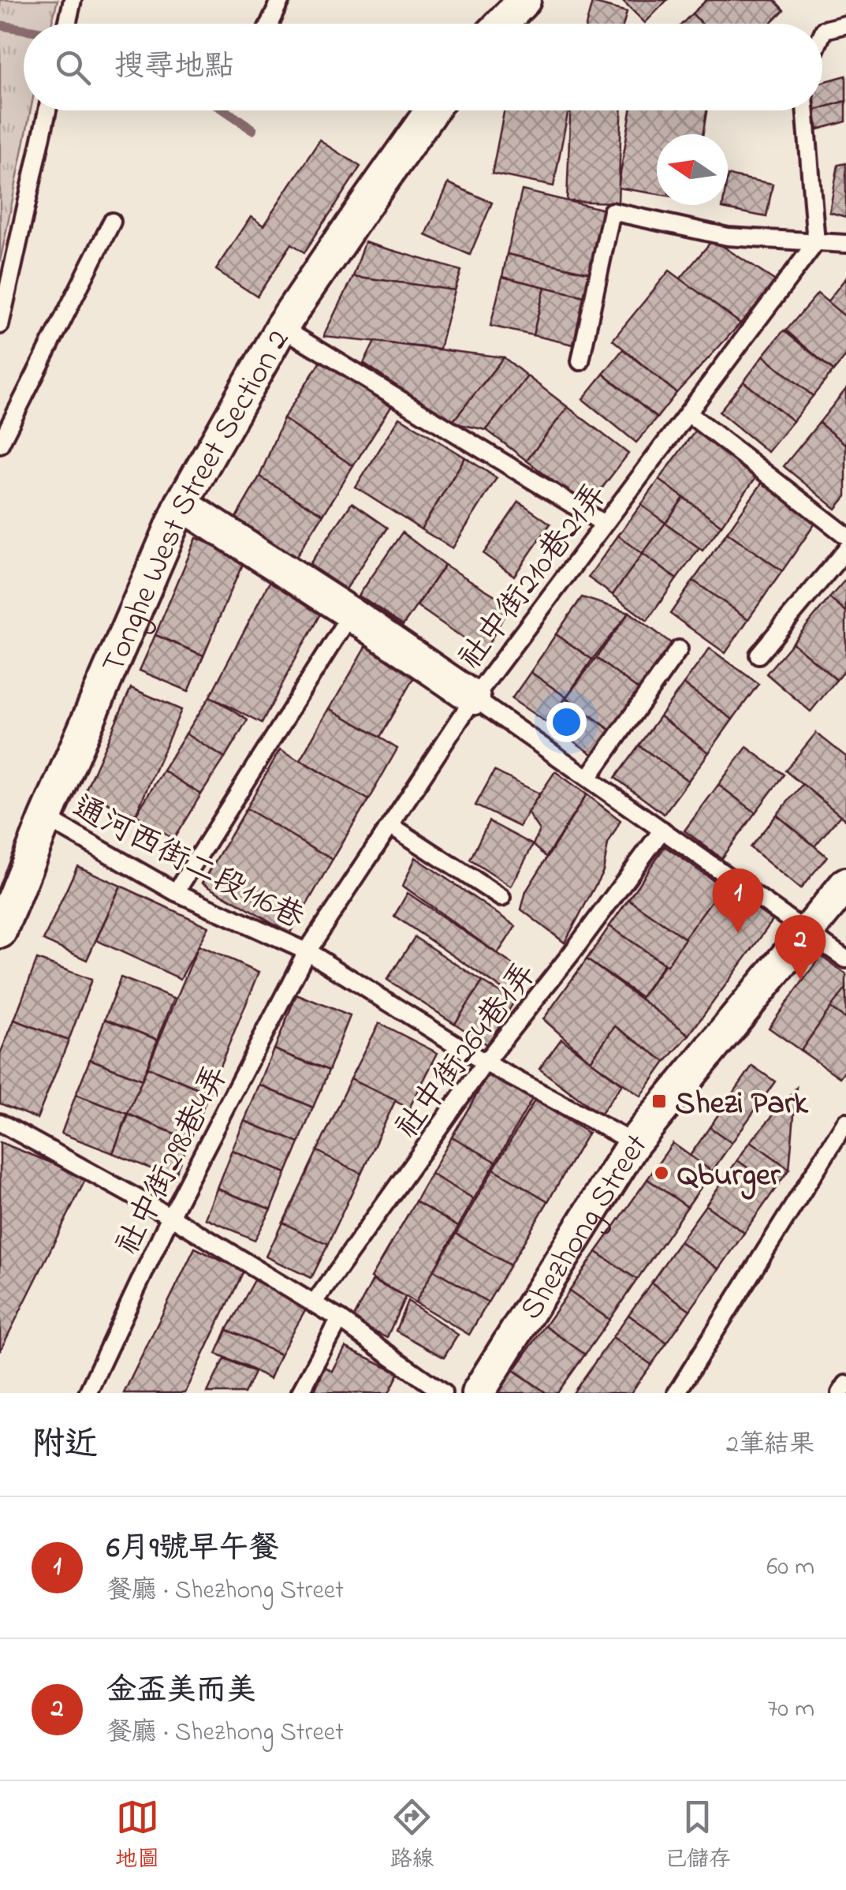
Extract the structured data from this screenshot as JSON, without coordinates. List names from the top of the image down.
{
  "streets": {
    "street": ["Tonghe West Street Section 2", "Shezhong Street"],
    "lane": [
      "社中街210巷21弄",
      "通河西街二段116巷",
      "社中街264巷1弄",
      "社中街298巷4弄"
    ]
  },
  "crossings": [
    ["Tonghe West Street Section 2", "通河西街二段116巷"],
    ["社中街210巷21弄", "通河西街二段116巷"],
    ["社中街210巷21弄", "社中街298巷4弄"],
    ["通河西街二段116巷", "社中街264巷1弄"],
    ["通河西街二段116巷", "社中街298巷4弄"],
    ["通河西街二段116巷", "Shezhong Street"]
  ],
  "places": {
    "transit": ["Shezi Park"],
    "other": ["Qburger"]
  },
  "north": "left",
  "page": {
    "search": "搜尋地點",
    "pins": ["1", "2"],
    "heading": ["附近", "2筆結果"],
    "list": [
      {
        "mark": "1",
        "name": "6月9號早午餐",
        "note": "餐廳 · Shezhong Street",
        "value": "60 m"
      },
      {
        "mark": "2",
        "name": "金盃美而美",
        "note": "餐廳 · Shezhong Street",
        "value": "70 m"
      }
    ],
    "nav": ["地圖", "路線", "已儲存"]
  }
}
